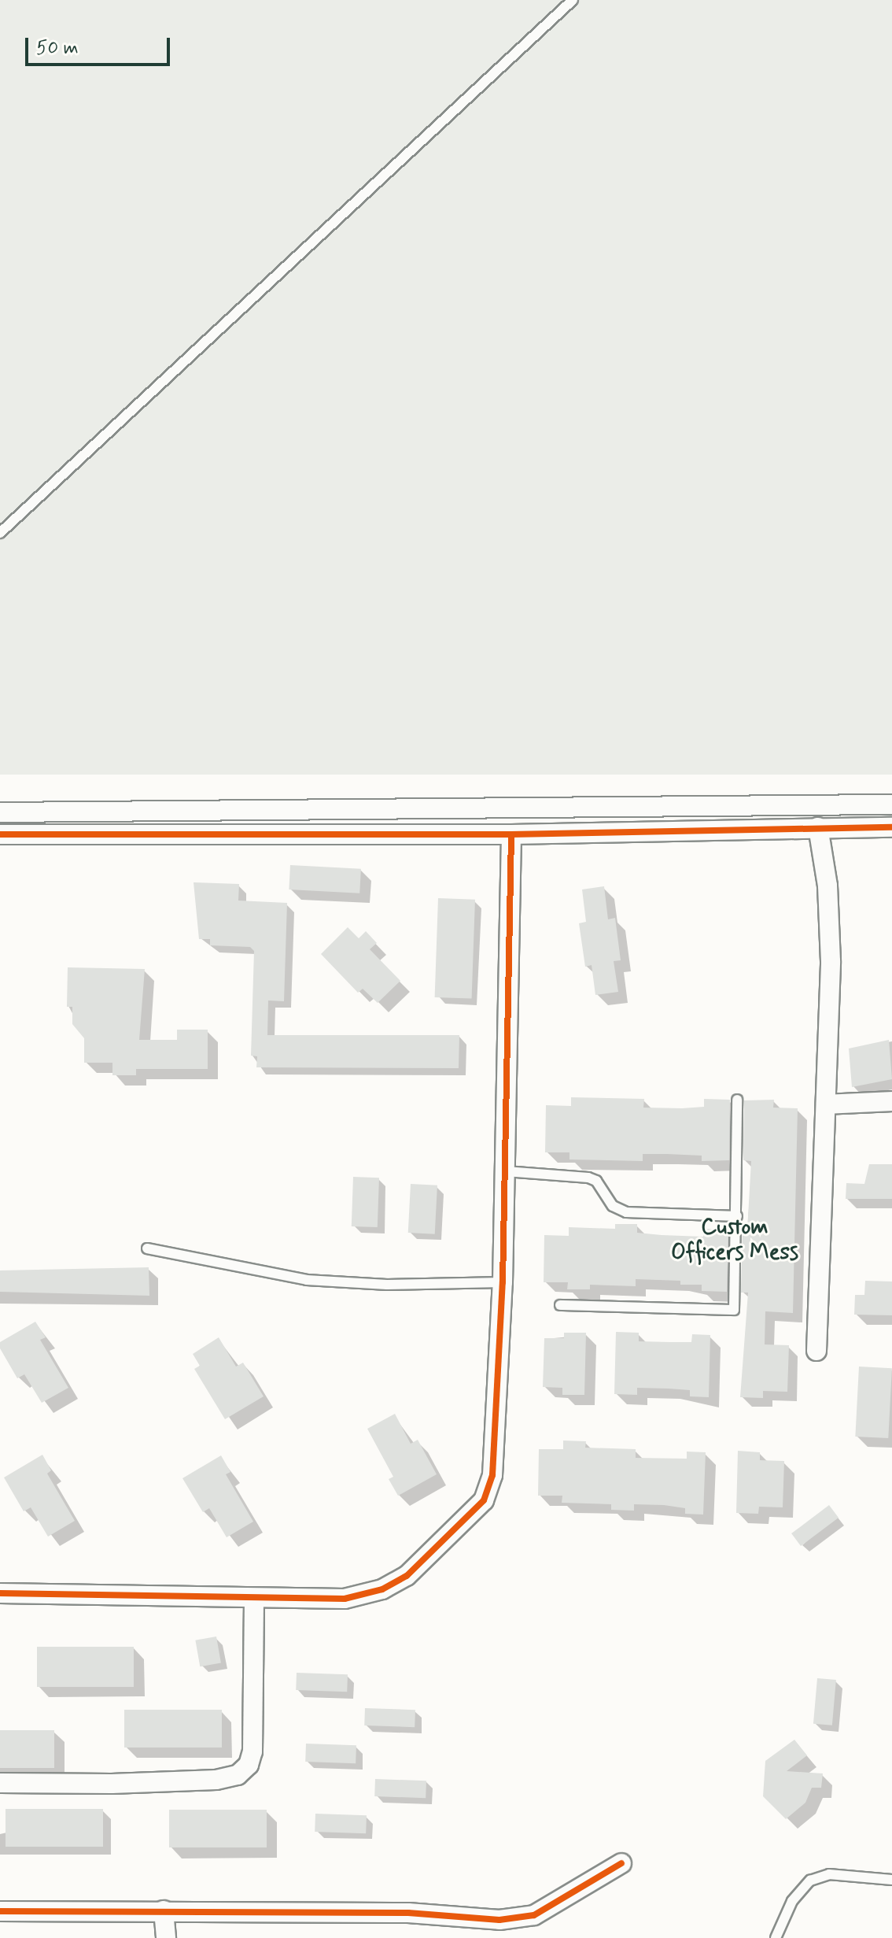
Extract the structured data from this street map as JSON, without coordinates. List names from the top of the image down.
{
  "districts": ["Custom Officers Mess"],
  "scale_bar": "50 m"
}
